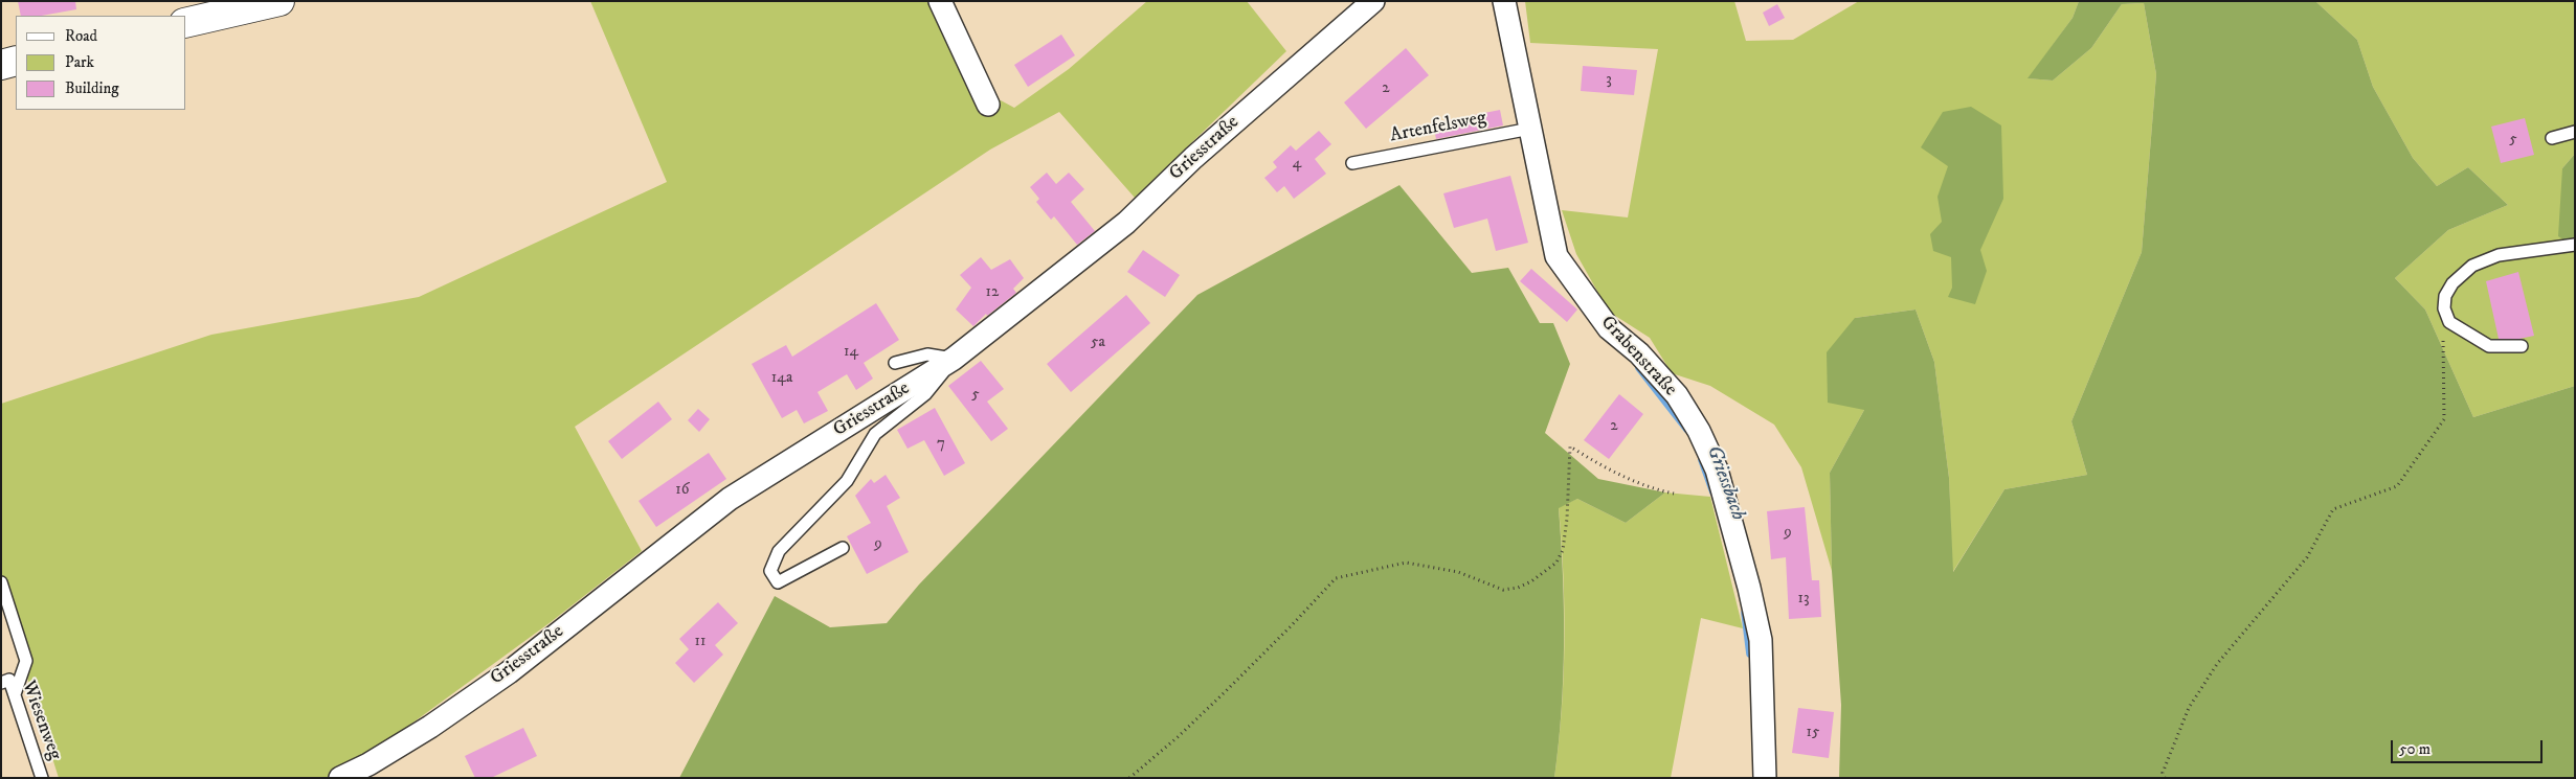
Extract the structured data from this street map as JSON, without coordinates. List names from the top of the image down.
{
  "streets": {
    "street": ["Griesstraße", "Grabenstraße"],
    "lane": ["Artenfelsweg", "Wiesenweg"]
  },
  "crossings": [
    ["Artenfelsweg", "Grabenstraße"]
  ],
  "water": ["Griessbach"],
  "house_numbers": [
    "3",
    "2",
    "5",
    "4",
    "12",
    "5a",
    "14",
    "14a",
    "5",
    "2",
    "7",
    "16",
    "9",
    "9",
    "13",
    "11",
    "15"
  ],
  "legend": ["Road", "Park", "Building"],
  "scale_bar": "50 m"
}
